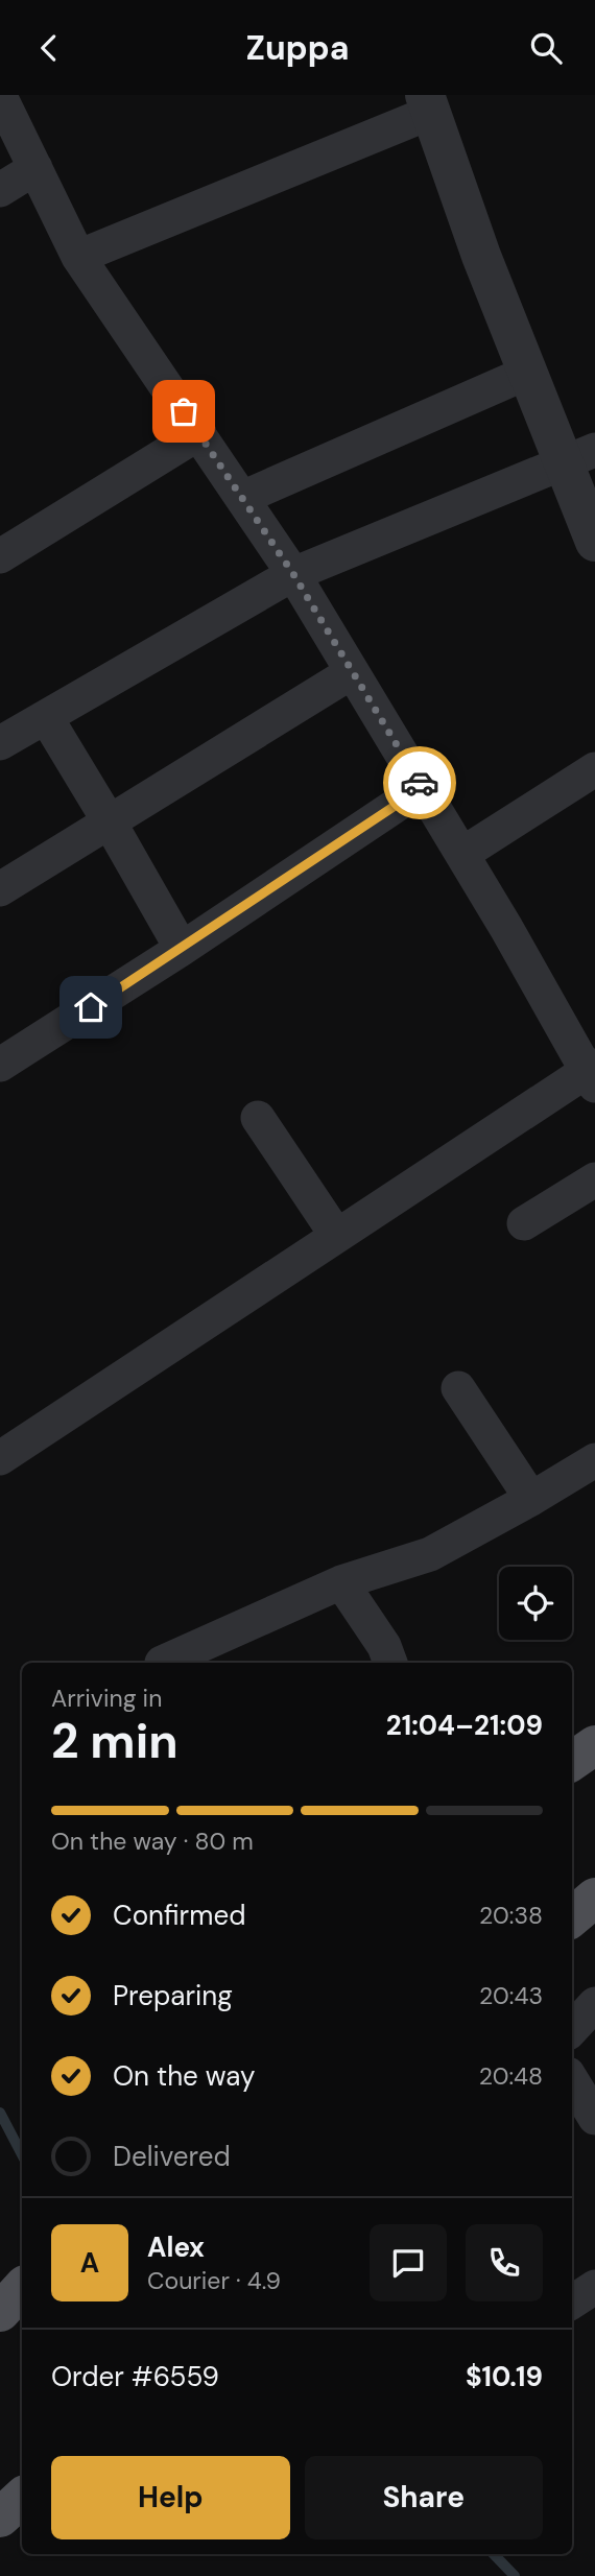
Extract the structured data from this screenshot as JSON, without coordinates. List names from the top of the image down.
{
  "page": {
    "header": "Zuppa",
    "heading": ["2 min", "Arriving in", "21:04–21:09"],
    "panel": [
      "Alex",
      "Courier · 4.9",
      "Order #6559",
      "$10.19"
    ],
    "bar": "On the way · 80 m",
    "list": [
      ["Confirmed", "20:38"],
      ["Preparing", "20:43"],
      ["On the way", "20:48"],
      "Delivered"
    ],
    "round": "A",
    "buttons": ["Help", "Share"]
  }
}
